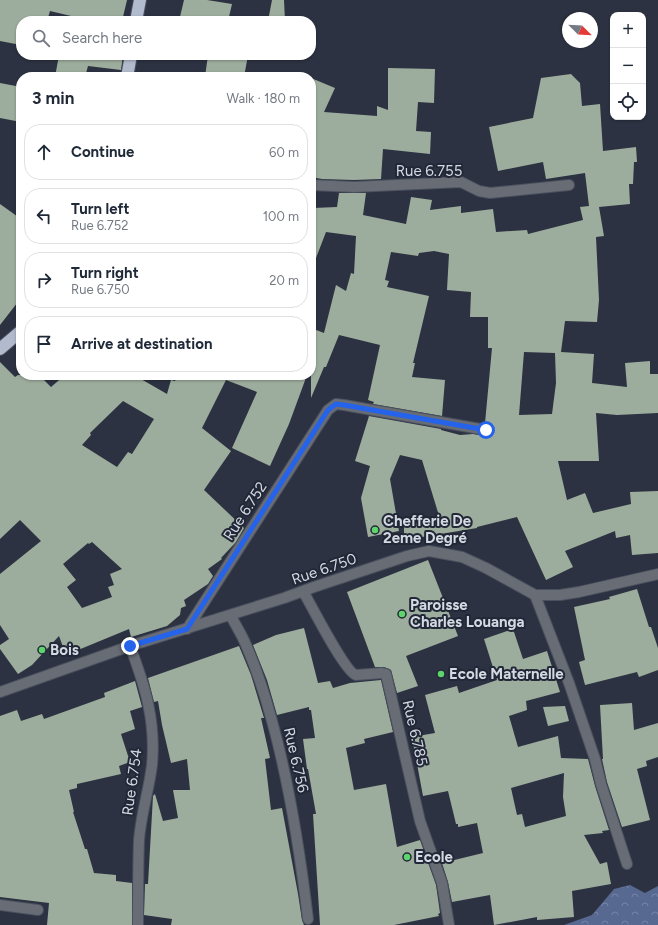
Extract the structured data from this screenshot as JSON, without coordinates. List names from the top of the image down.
{
  "streets": {
    "street": [
      "Rue 6.755",
      "Rue 6.752",
      "Rue 6.750",
      "Rue 6.785",
      "Rue 6.756",
      "Rue 6.754"
    ]
  },
  "crossings": [
    ["Rue 6.752", "Rue 6.750"],
    ["Rue 6.750", "Rue 6.785"],
    ["Rue 6.750", "Rue 6.756"],
    ["Rue 6.750", "Rue 6.754"]
  ],
  "places": [
    "Chefferie De 2eme Degré",
    "Paroisse Charles Louanga",
    "Bois",
    "Ecole Maternelle",
    "Ecole"
  ],
  "north": "bottom right",
  "page": {
    "map_buttons": ["+", "−"],
    "search": "Search here",
    "heading": ["3 min", "Walk · 180 m"],
    "list": [
      ["Continue", "60 m"],
      ["Turn left", "Rue 6.752", "100 m"],
      ["Turn right", "Rue 6.750", "20 m"],
      "Arrive at destination"
    ]
  }
}
